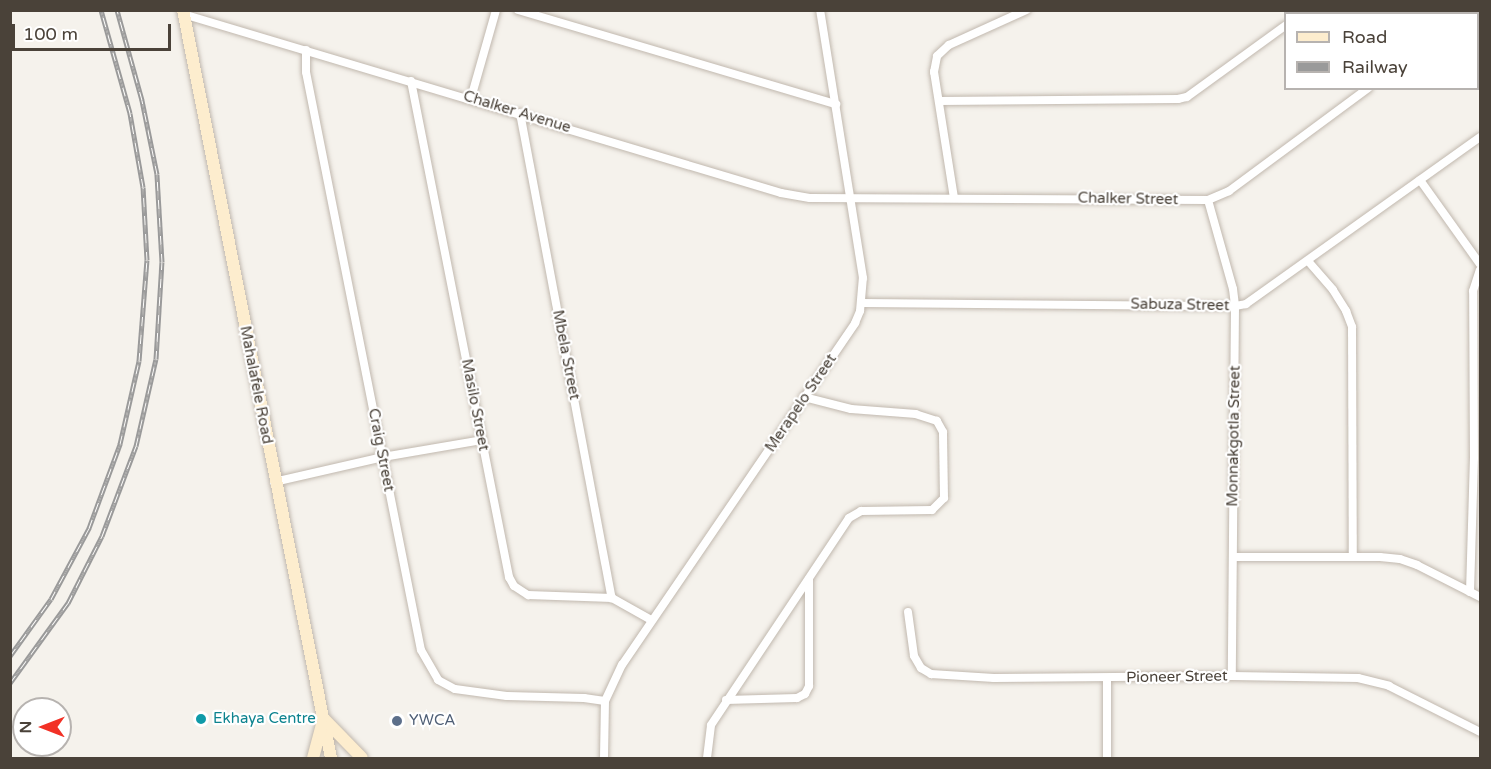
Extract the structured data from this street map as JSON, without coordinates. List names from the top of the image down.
{
  "streets": {
    "main road": ["Mahalafele Road"],
    "street": [
      "Chalker Avenue",
      "Chalker Street",
      "Sabuza Street",
      "Mbela Street",
      "Merapelo Street",
      "Masilo Street",
      "Monnakgotla Street",
      "Craig Street",
      "Pioneer Street"
    ]
  },
  "crossings": [
    ["Chalker Avenue", "Chalker Street"],
    ["Chalker Avenue", "Mbela Street"],
    ["Chalker Avenue", "Mahalafele Road"],
    ["Chalker Avenue", "Merapelo Street"],
    ["Chalker Avenue", "Masilo Street"],
    ["Chalker Avenue", "Craig Street"],
    ["Chalker Street", "Merapelo Street"],
    ["Chalker Street", "Monnakgotla Street"],
    ["Sabuza Street", "Merapelo Street"],
    ["Sabuza Street", "Monnakgotla Street"],
    ["Mbela Street", "Masilo Street"],
    ["Merapelo Street", "Masilo Street"],
    ["Merapelo Street", "Craig Street"],
    ["Monnakgotla Street", "Pioneer Street"]
  ],
  "places": ["Ekhaya Centre", "YWCA"],
  "legend": ["Road", "Railway"],
  "scale_bar": "100 m",
  "north": "left"
}
